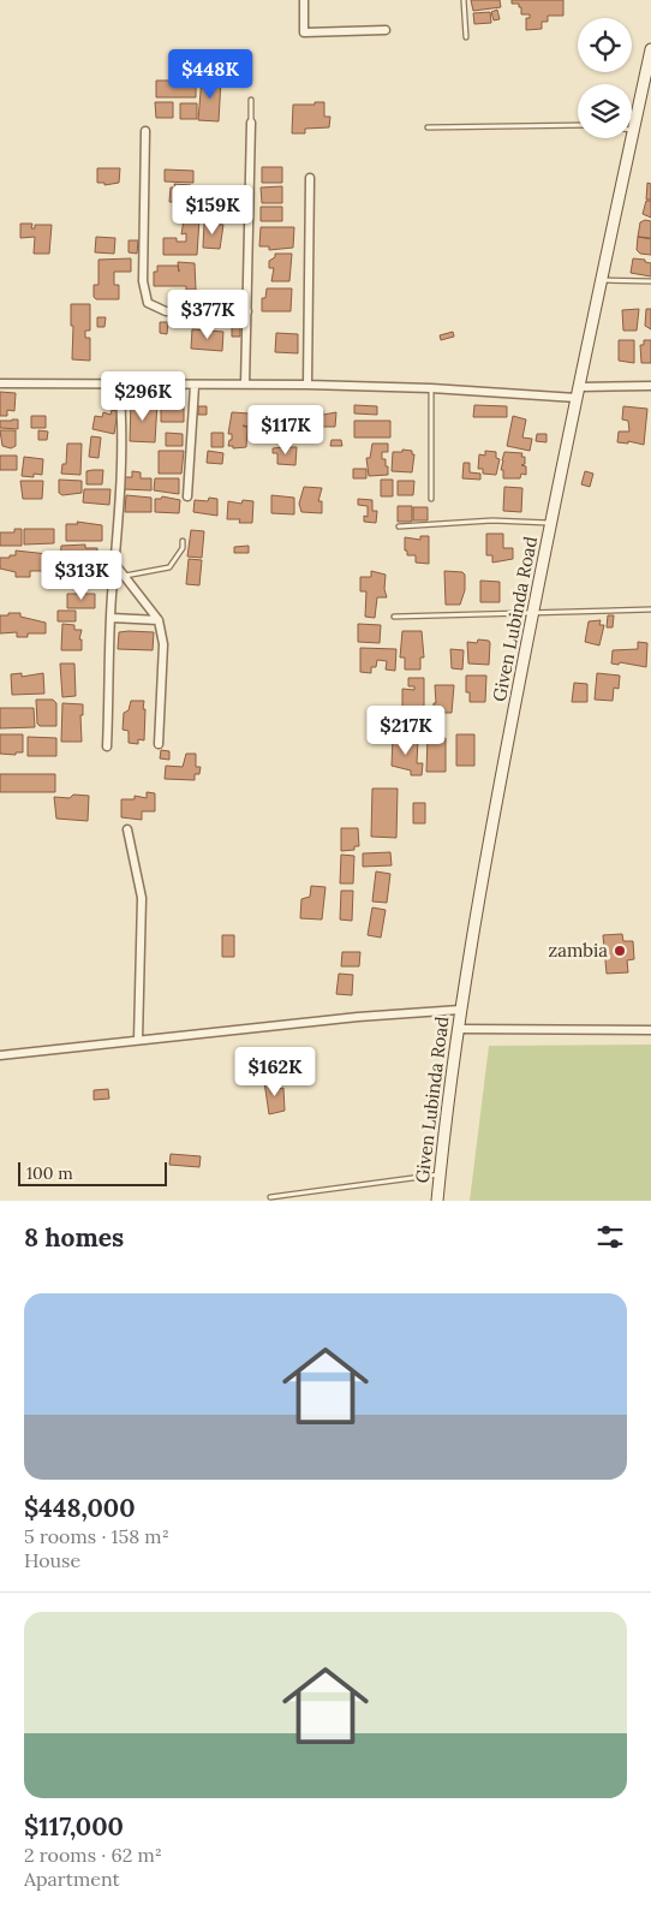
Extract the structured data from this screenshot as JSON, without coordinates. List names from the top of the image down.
{
  "streets": {
    "street": ["Given Lubinda Road"]
  },
  "places": ["zambia"],
  "scale_bar": "100 m",
  "page": {
    "price": [
      "$448K",
      "$159K",
      "$377K",
      "$296K",
      "$117K",
      "$313K",
      "$217K",
      "$162K"
    ],
    "scale": "100 m",
    "heading": "8 homes",
    "list": [
      {
        "name": "$448,000",
        "note": "5 rooms · 158 m² · House"
      },
      {
        "name": "$117,000",
        "note": "2 rooms · 62 m² · Apartment"
      }
    ]
  }
}
